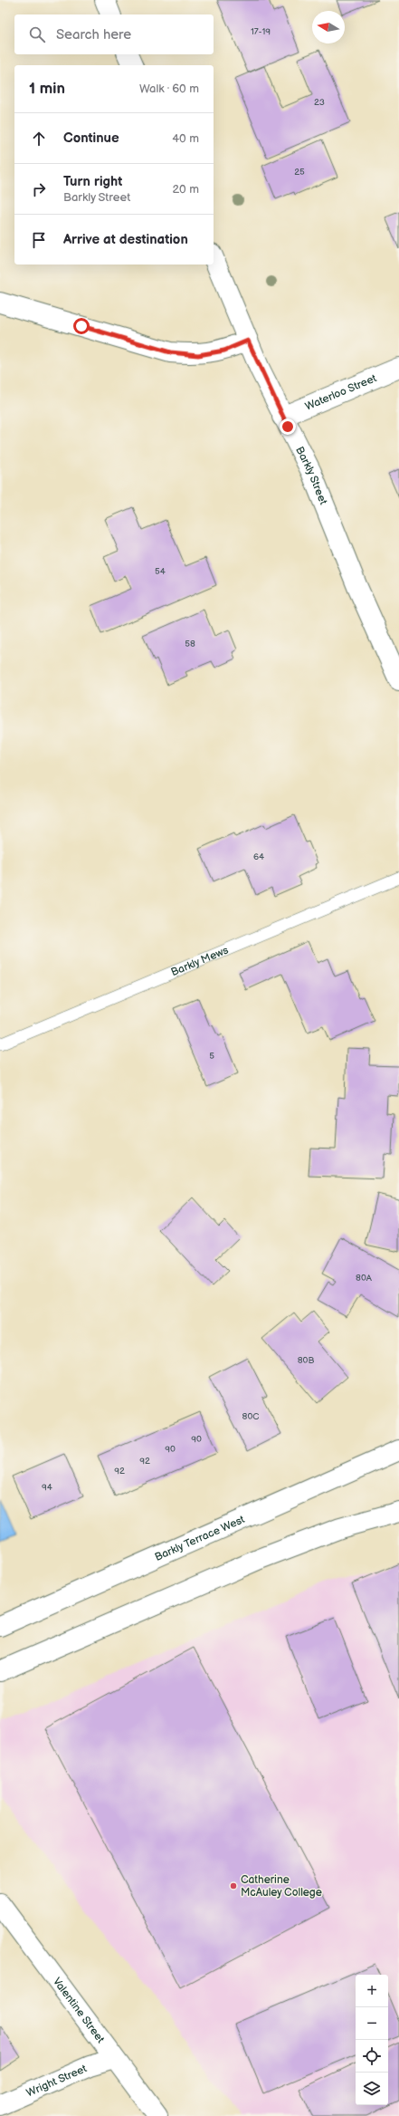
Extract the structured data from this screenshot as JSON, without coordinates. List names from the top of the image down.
{
  "streets": {
    "street": [
      "Waterloo Street",
      "Barkly Street",
      "Barkly Terrace West",
      "Valentine Street",
      "Wright Street"
    ],
    "lane": ["Barkly Mews"]
  },
  "crossings": [
    ["Waterloo Street", "Barkly Street"],
    ["Valentine Street", "Wright Street"]
  ],
  "places": ["Catherine McAuley College"],
  "house_numbers": [
    "17-19",
    "23",
    "25",
    "54",
    "58",
    "64",
    "5",
    "80A",
    "80B",
    "80C",
    "90",
    "90",
    "92",
    "92",
    "94"
  ],
  "north": "left",
  "page": {
    "search": "Search here",
    "heading": ["1 min", "Walk · 60 m"],
    "list": [
      ["Continue", "40 m"],
      ["Turn right", "Barkly Street", "20 m"],
      "Arrive at destination"
    ],
    "map_buttons": ["+", "−"]
  }
}
